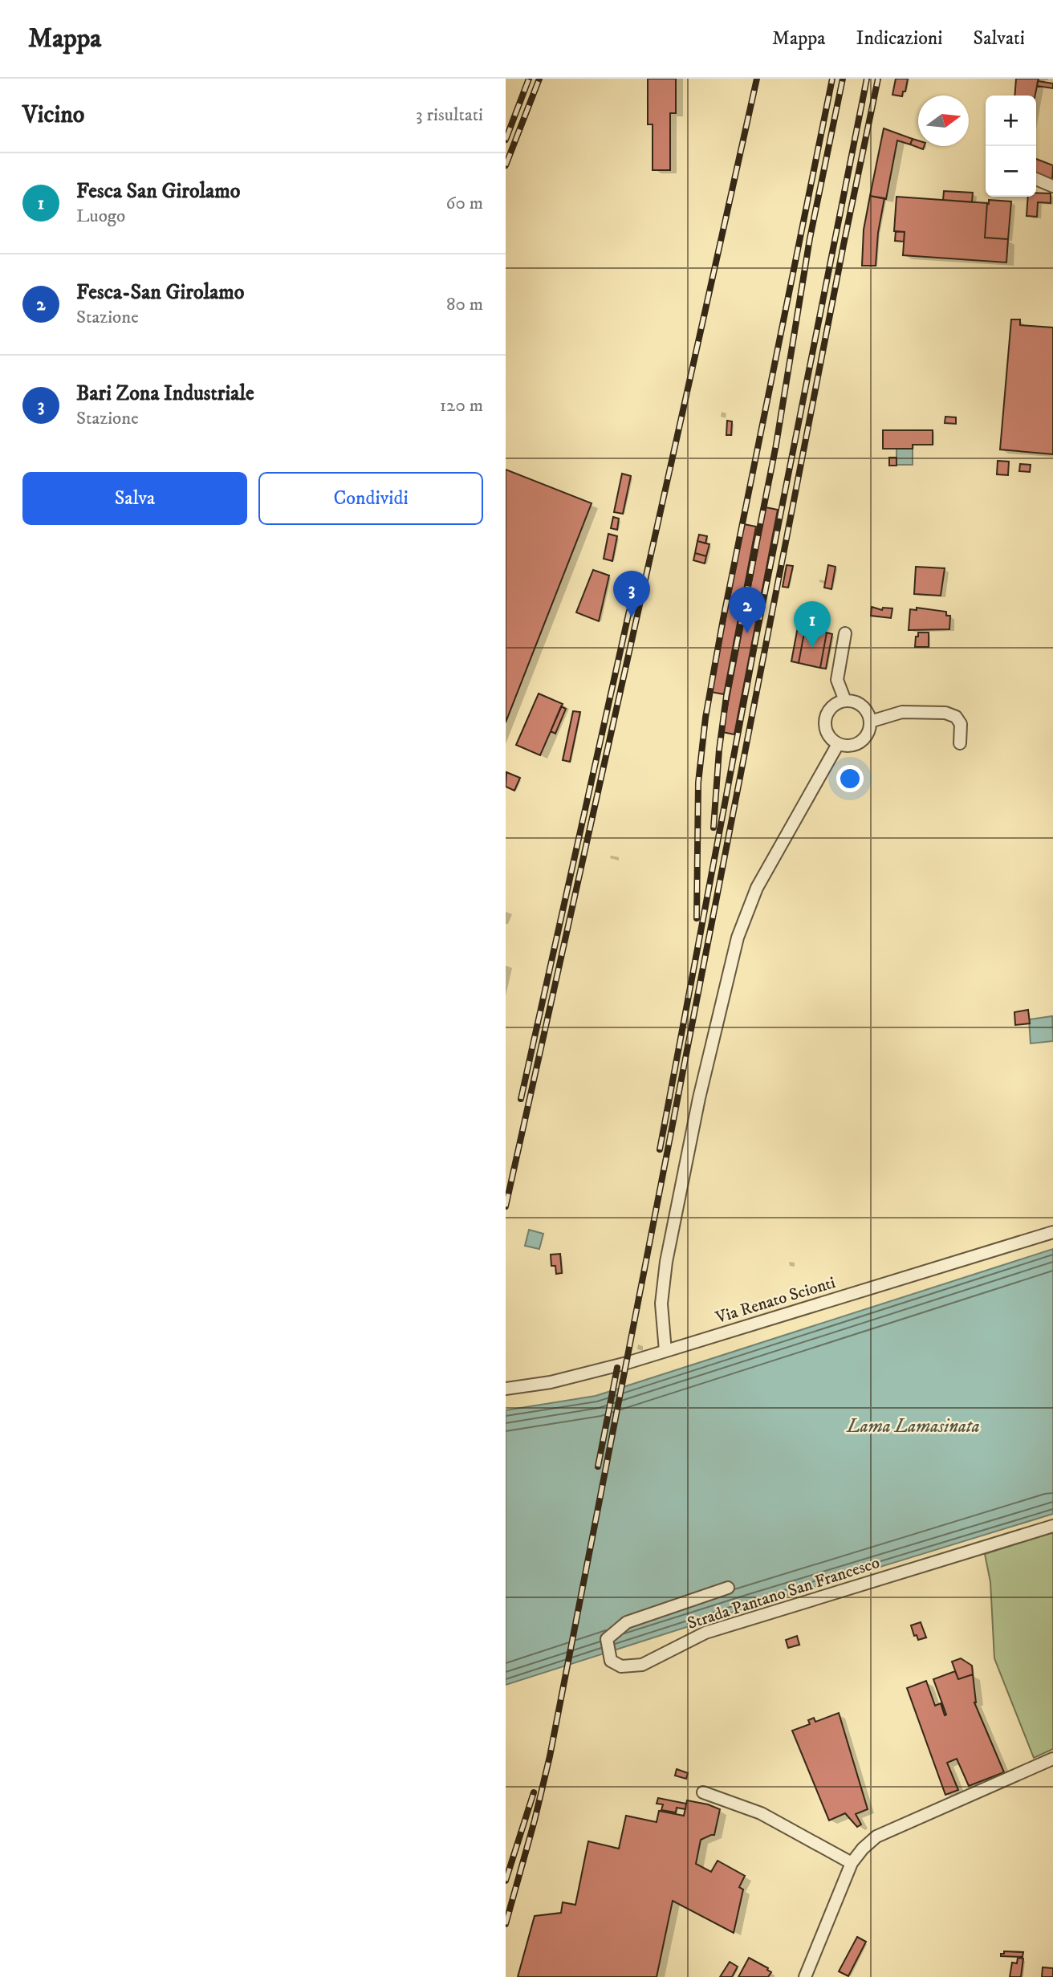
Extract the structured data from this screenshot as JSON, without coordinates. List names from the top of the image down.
{
  "streets": {
    "street": ["Via Renato Scionti", "Strada Pantano San Francesco"]
  },
  "water": ["Lama Lamasinata"],
  "north": "right",
  "page": {
    "header": "Mappa",
    "nav": ["Mappa", "Indicazioni", "Salvati"],
    "heading": ["Vicino", "3 risultati"],
    "map_buttons": ["+", "−"],
    "list": [
      {
        "mark": "1",
        "name": "Fesca San Girolamo",
        "note": "Luogo",
        "value": "60 m"
      },
      {
        "mark": "2",
        "name": "Fesca-San Girolamo",
        "note": "Stazione",
        "value": "80 m"
      },
      {
        "mark": "3",
        "name": "Bari Zona Industriale",
        "note": "Stazione",
        "value": "120 m"
      }
    ],
    "buttons": ["Salva", "Condividi"],
    "pins": ["3", "2", "1"]
  }
}
